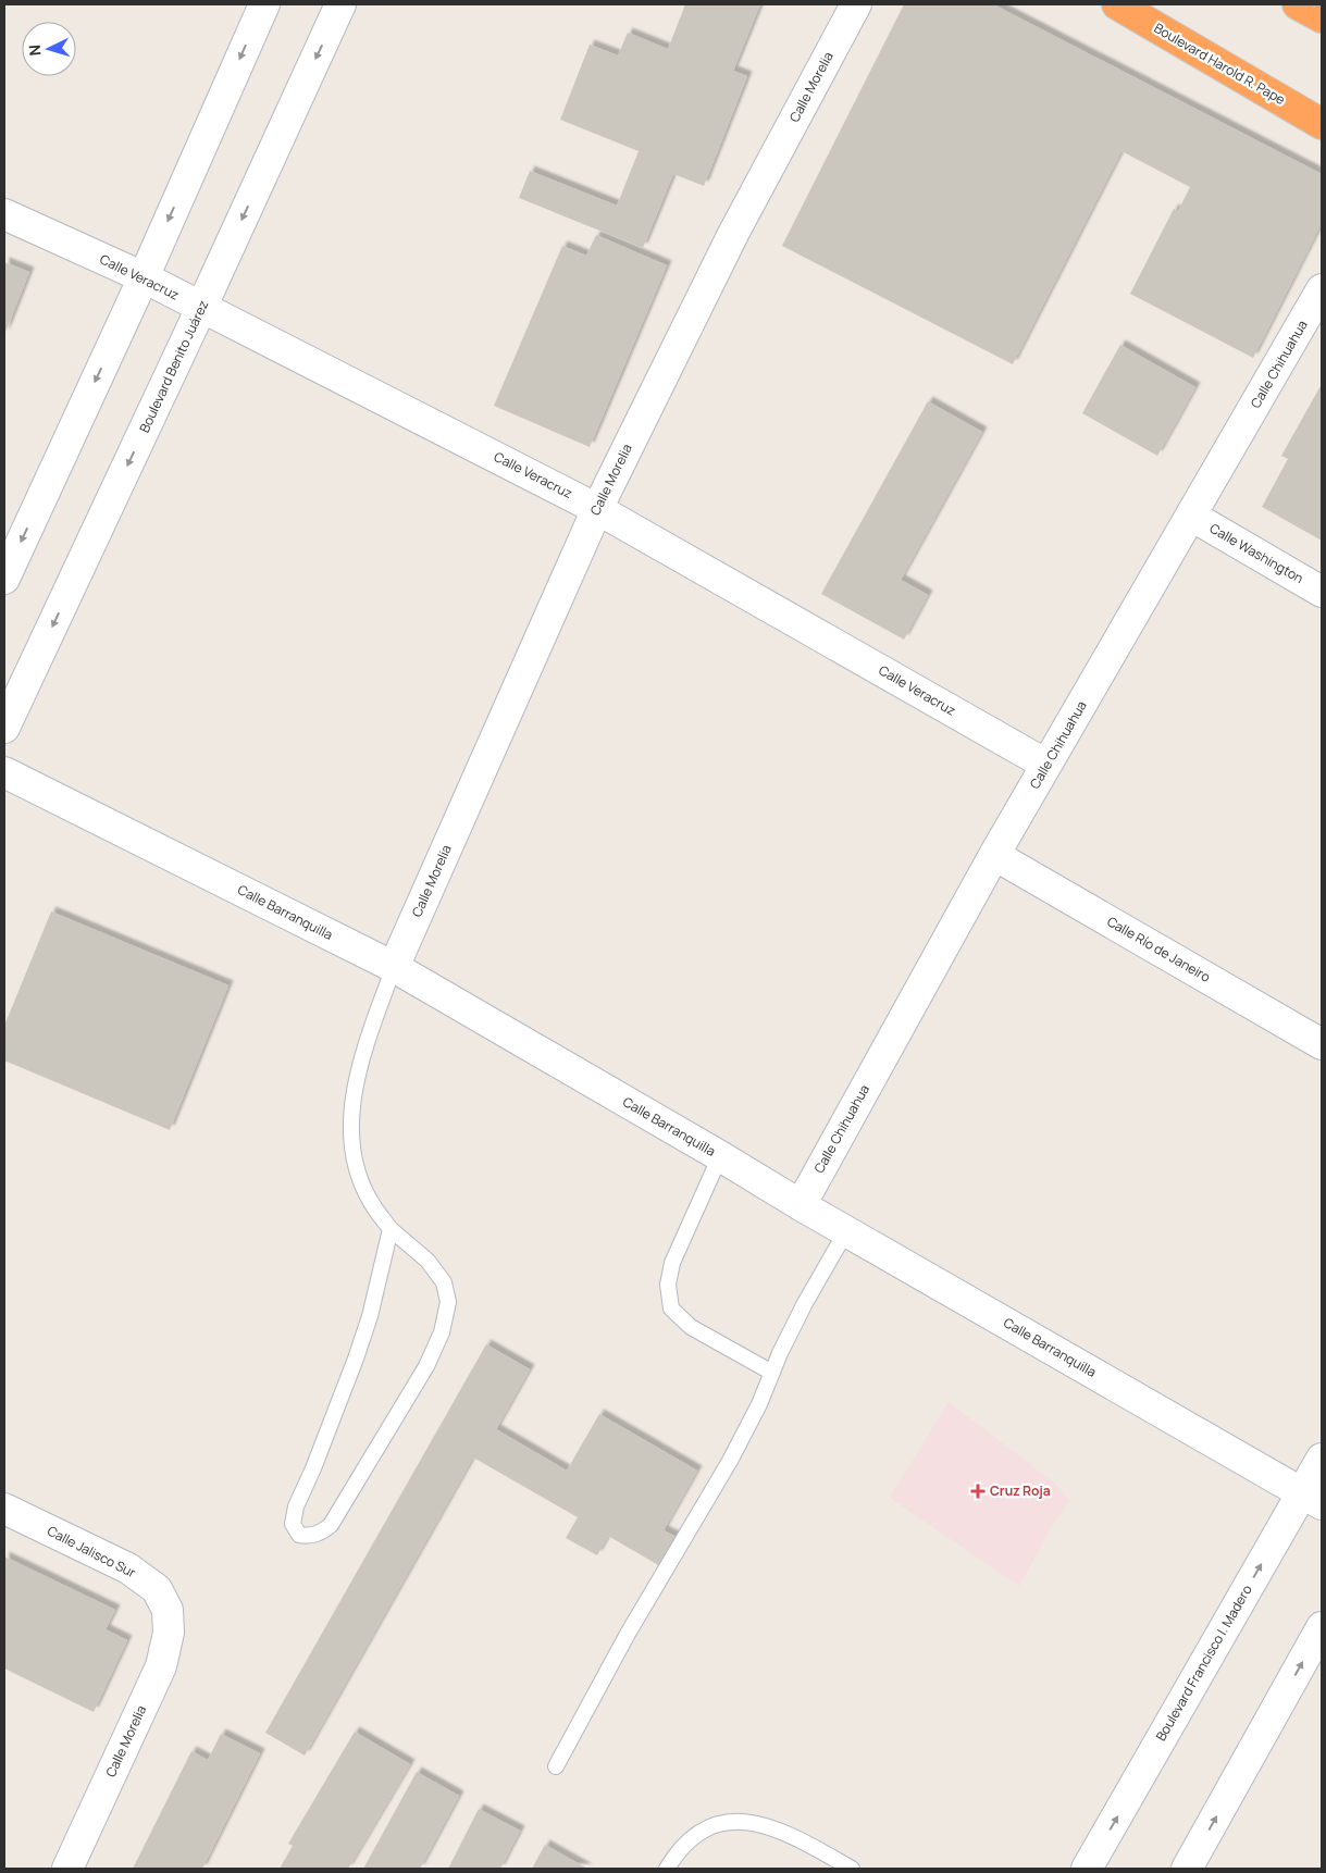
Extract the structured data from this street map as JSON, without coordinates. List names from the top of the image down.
{
  "streets": {
    "highway": ["Boulevard Harold R. Pape"],
    "street": [
      "Calle Morelia",
      "Calle Veracruz",
      "Calle Chihuahua",
      "Boulevard Benito Juárez",
      "Calle Washington",
      "Calle Barranquilla",
      "Calle Río de Janeiro",
      "Calle Jalisco Sur",
      "Boulevard Francisco I. Madero"
    ]
  },
  "crossings": [
    ["Calle Morelia", "Calle Veracruz"],
    ["Calle Morelia", "Calle Barranquilla"],
    ["Calle Morelia", "Calle Jalisco Sur"],
    ["Calle Veracruz", "Calle Chihuahua"],
    ["Calle Veracruz", "Boulevard Benito Juárez"],
    ["Calle Chihuahua", "Calle Washington"],
    ["Calle Chihuahua", "Calle Barranquilla"],
    ["Calle Chihuahua", "Calle Río de Janeiro"],
    ["Calle Barranquilla", "Boulevard Francisco I. Madero"]
  ],
  "places": {
    "health": ["Cruz Roja"]
  },
  "north": "left"
}
